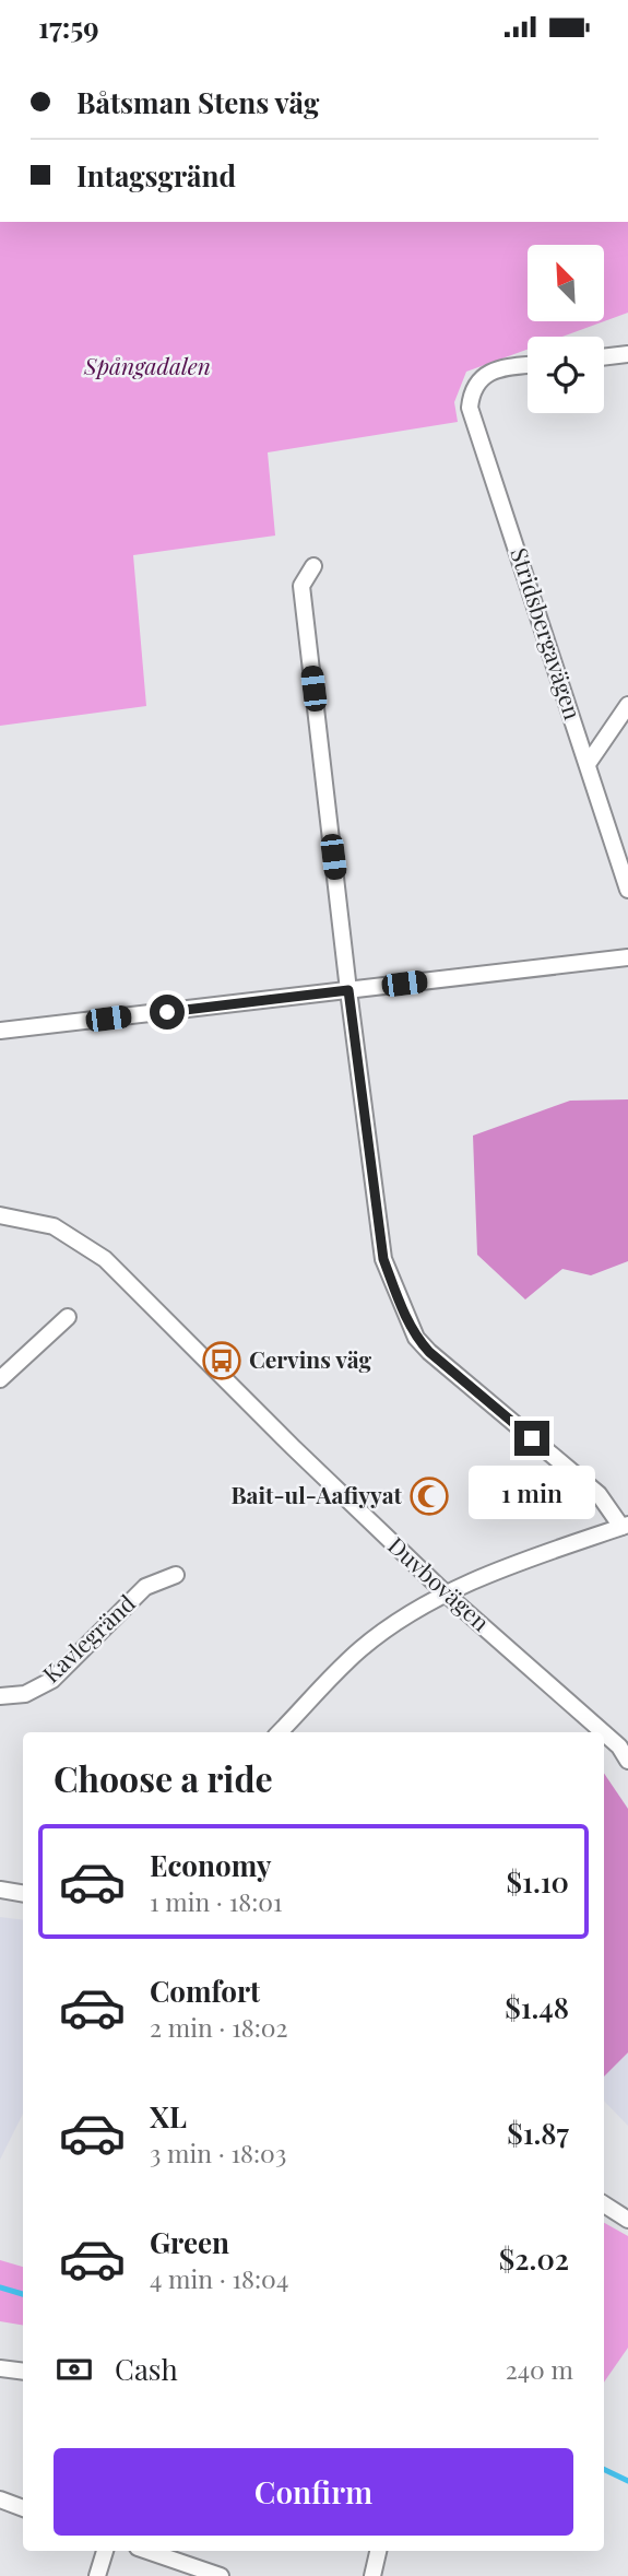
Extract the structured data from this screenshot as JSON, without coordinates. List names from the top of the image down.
{
  "streets": {
    "street": ["Stridsbergavägen", "Duvbovägen", "Kavlegränd"]
  },
  "parks": ["Spångadalen"],
  "places": {
    "bus stop": ["Cervins väg"],
    "mosque": ["Bait-ul-Aafiyyat"]
  },
  "north": "top left",
  "page": {
    "status": "17:59",
    "banner": ["Båtsman Stens väg", "Intagsgränd"],
    "bubble": "1 min",
    "heading": "Choose a ride",
    "list": [
      {
        "name": "Economy",
        "note": "1 min · 18:01",
        "value": "$1.10"
      },
      {
        "name": "Comfort",
        "note": "2 min · 18:02",
        "value": "$1.48"
      },
      {
        "name": "XL",
        "note": "3 min · 18:03",
        "value": "$1.87"
      },
      {
        "name": "Green",
        "note": "4 min · 18:04",
        "value": "$2.02"
      }
    ],
    "pay": ["Cash", "240 m"],
    "buttons": "Confirm"
  }
}
